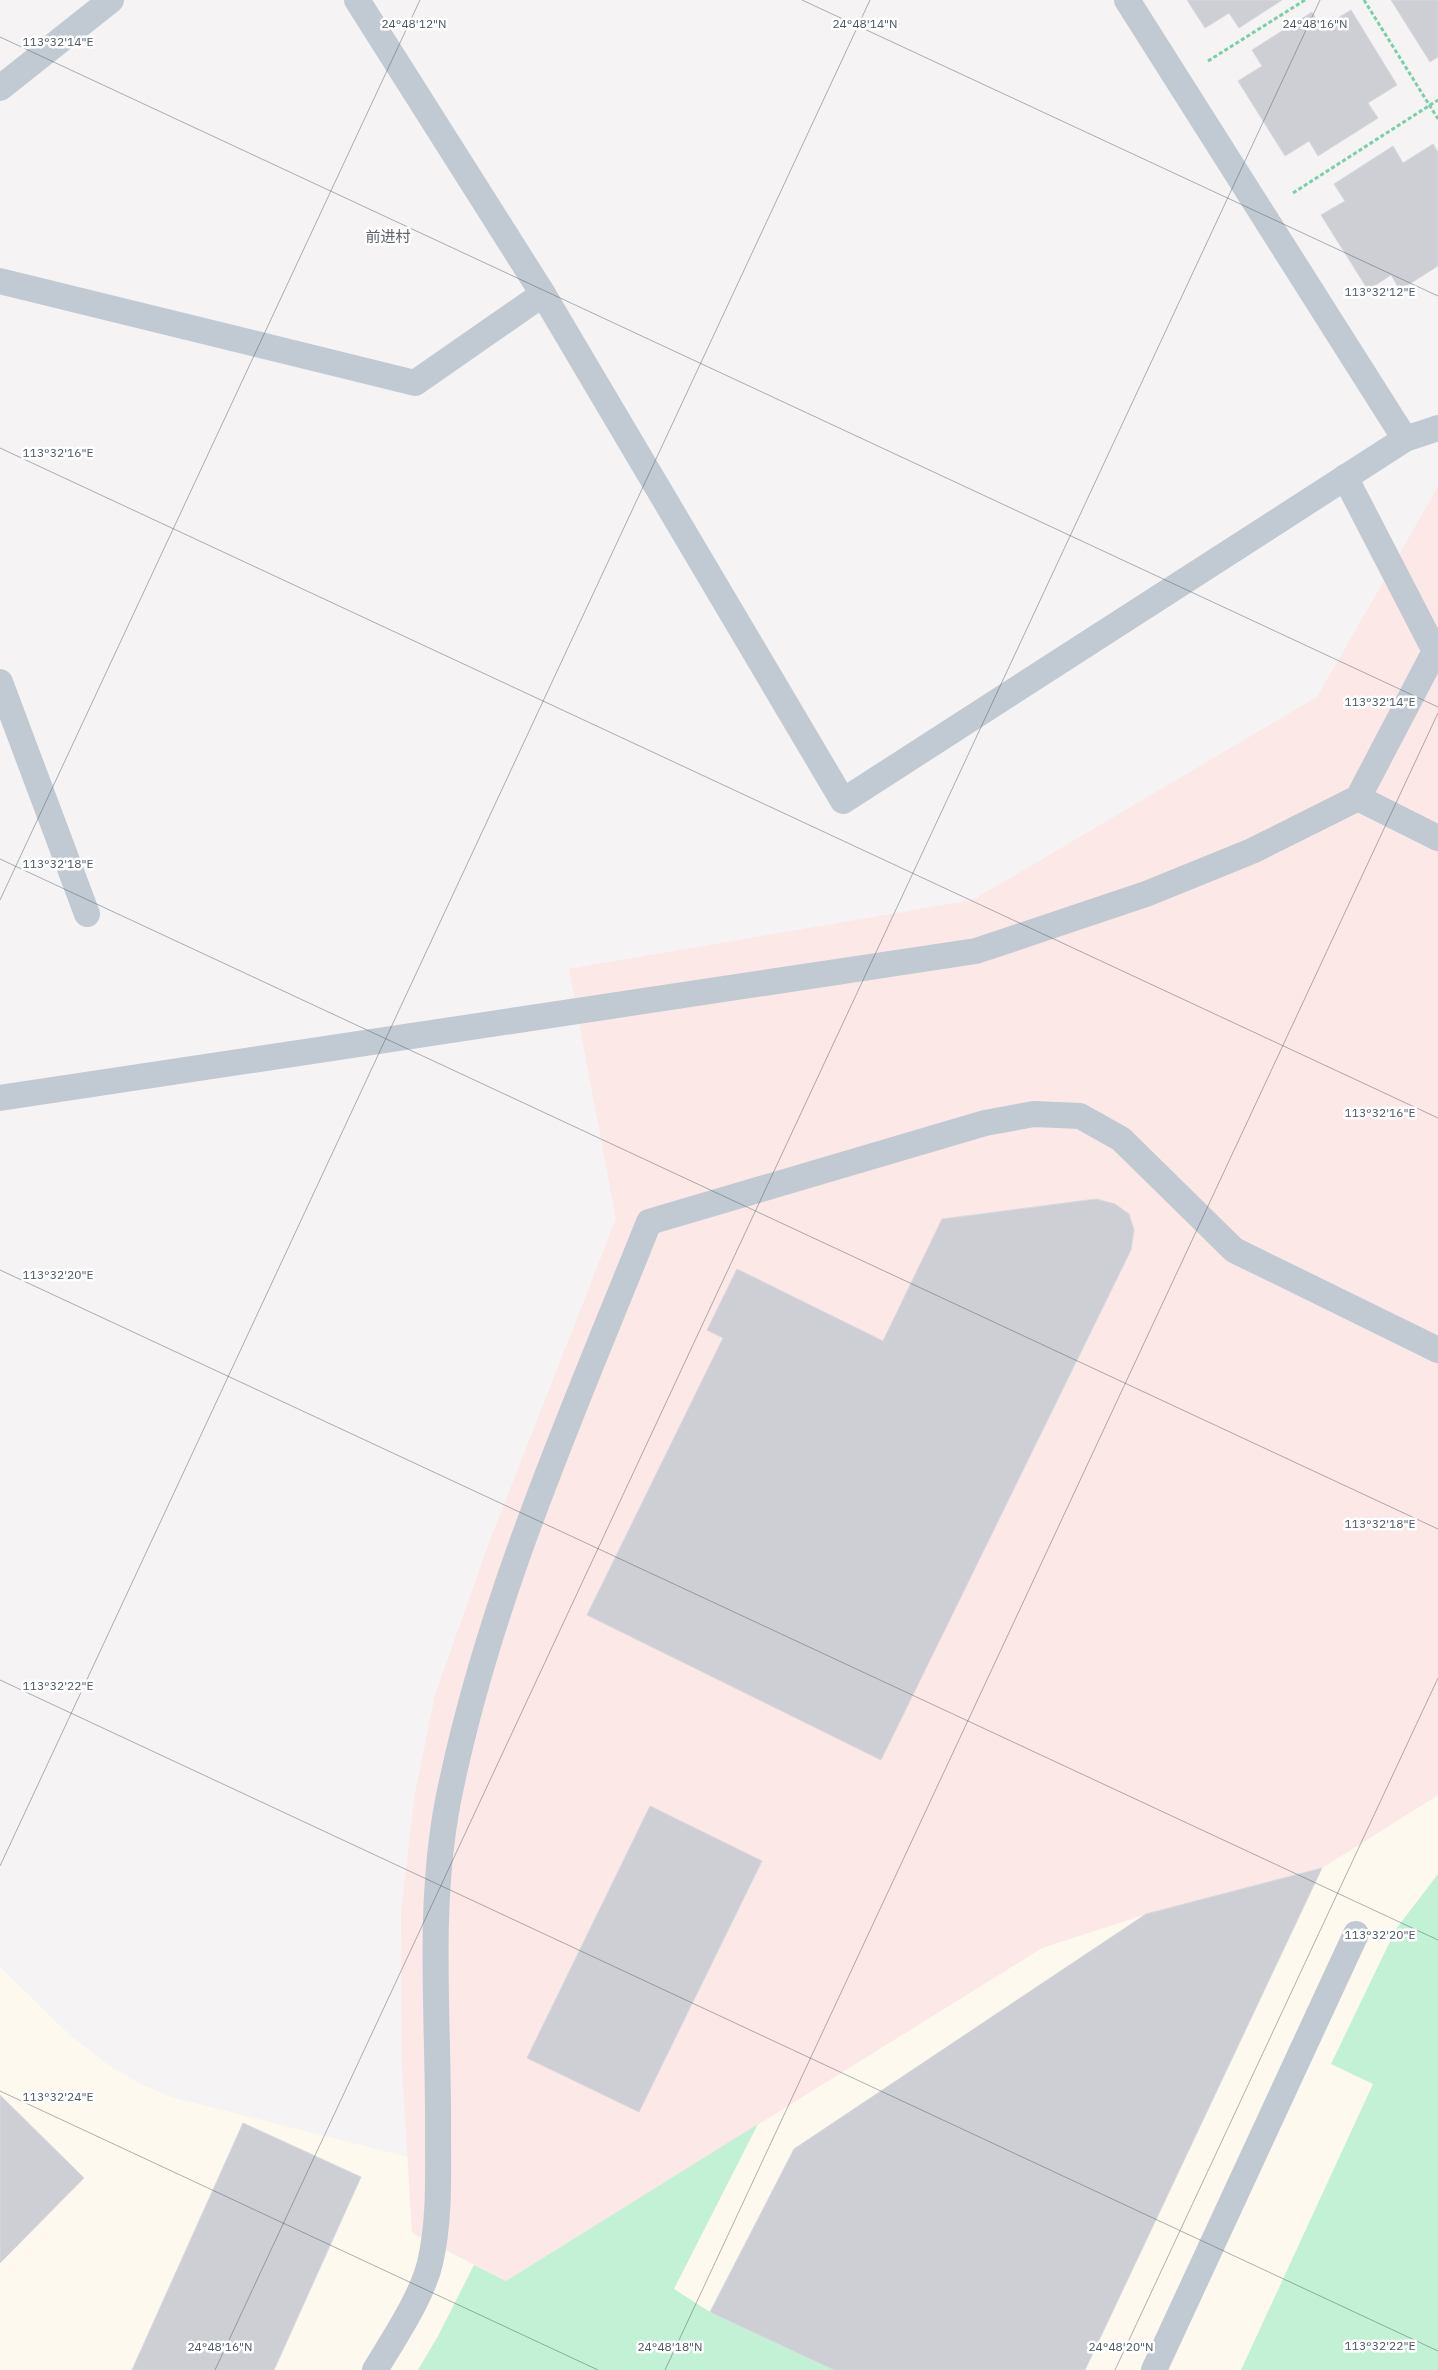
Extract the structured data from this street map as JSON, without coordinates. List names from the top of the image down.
{
  "districts": ["前进村"],
  "coordinates": [
    "24°48'12\"N",
    "24°48'14\"N",
    "24°48'16\"N",
    "113°32'14\"E",
    "113°32'12\"E",
    "113°32'16\"E",
    "113°32'18\"E",
    "113°32'20\"E",
    "113°32'22\"E",
    "113°32'24\"E",
    "24°48'18\"N",
    "24°48'20\"N"
  ]
}
